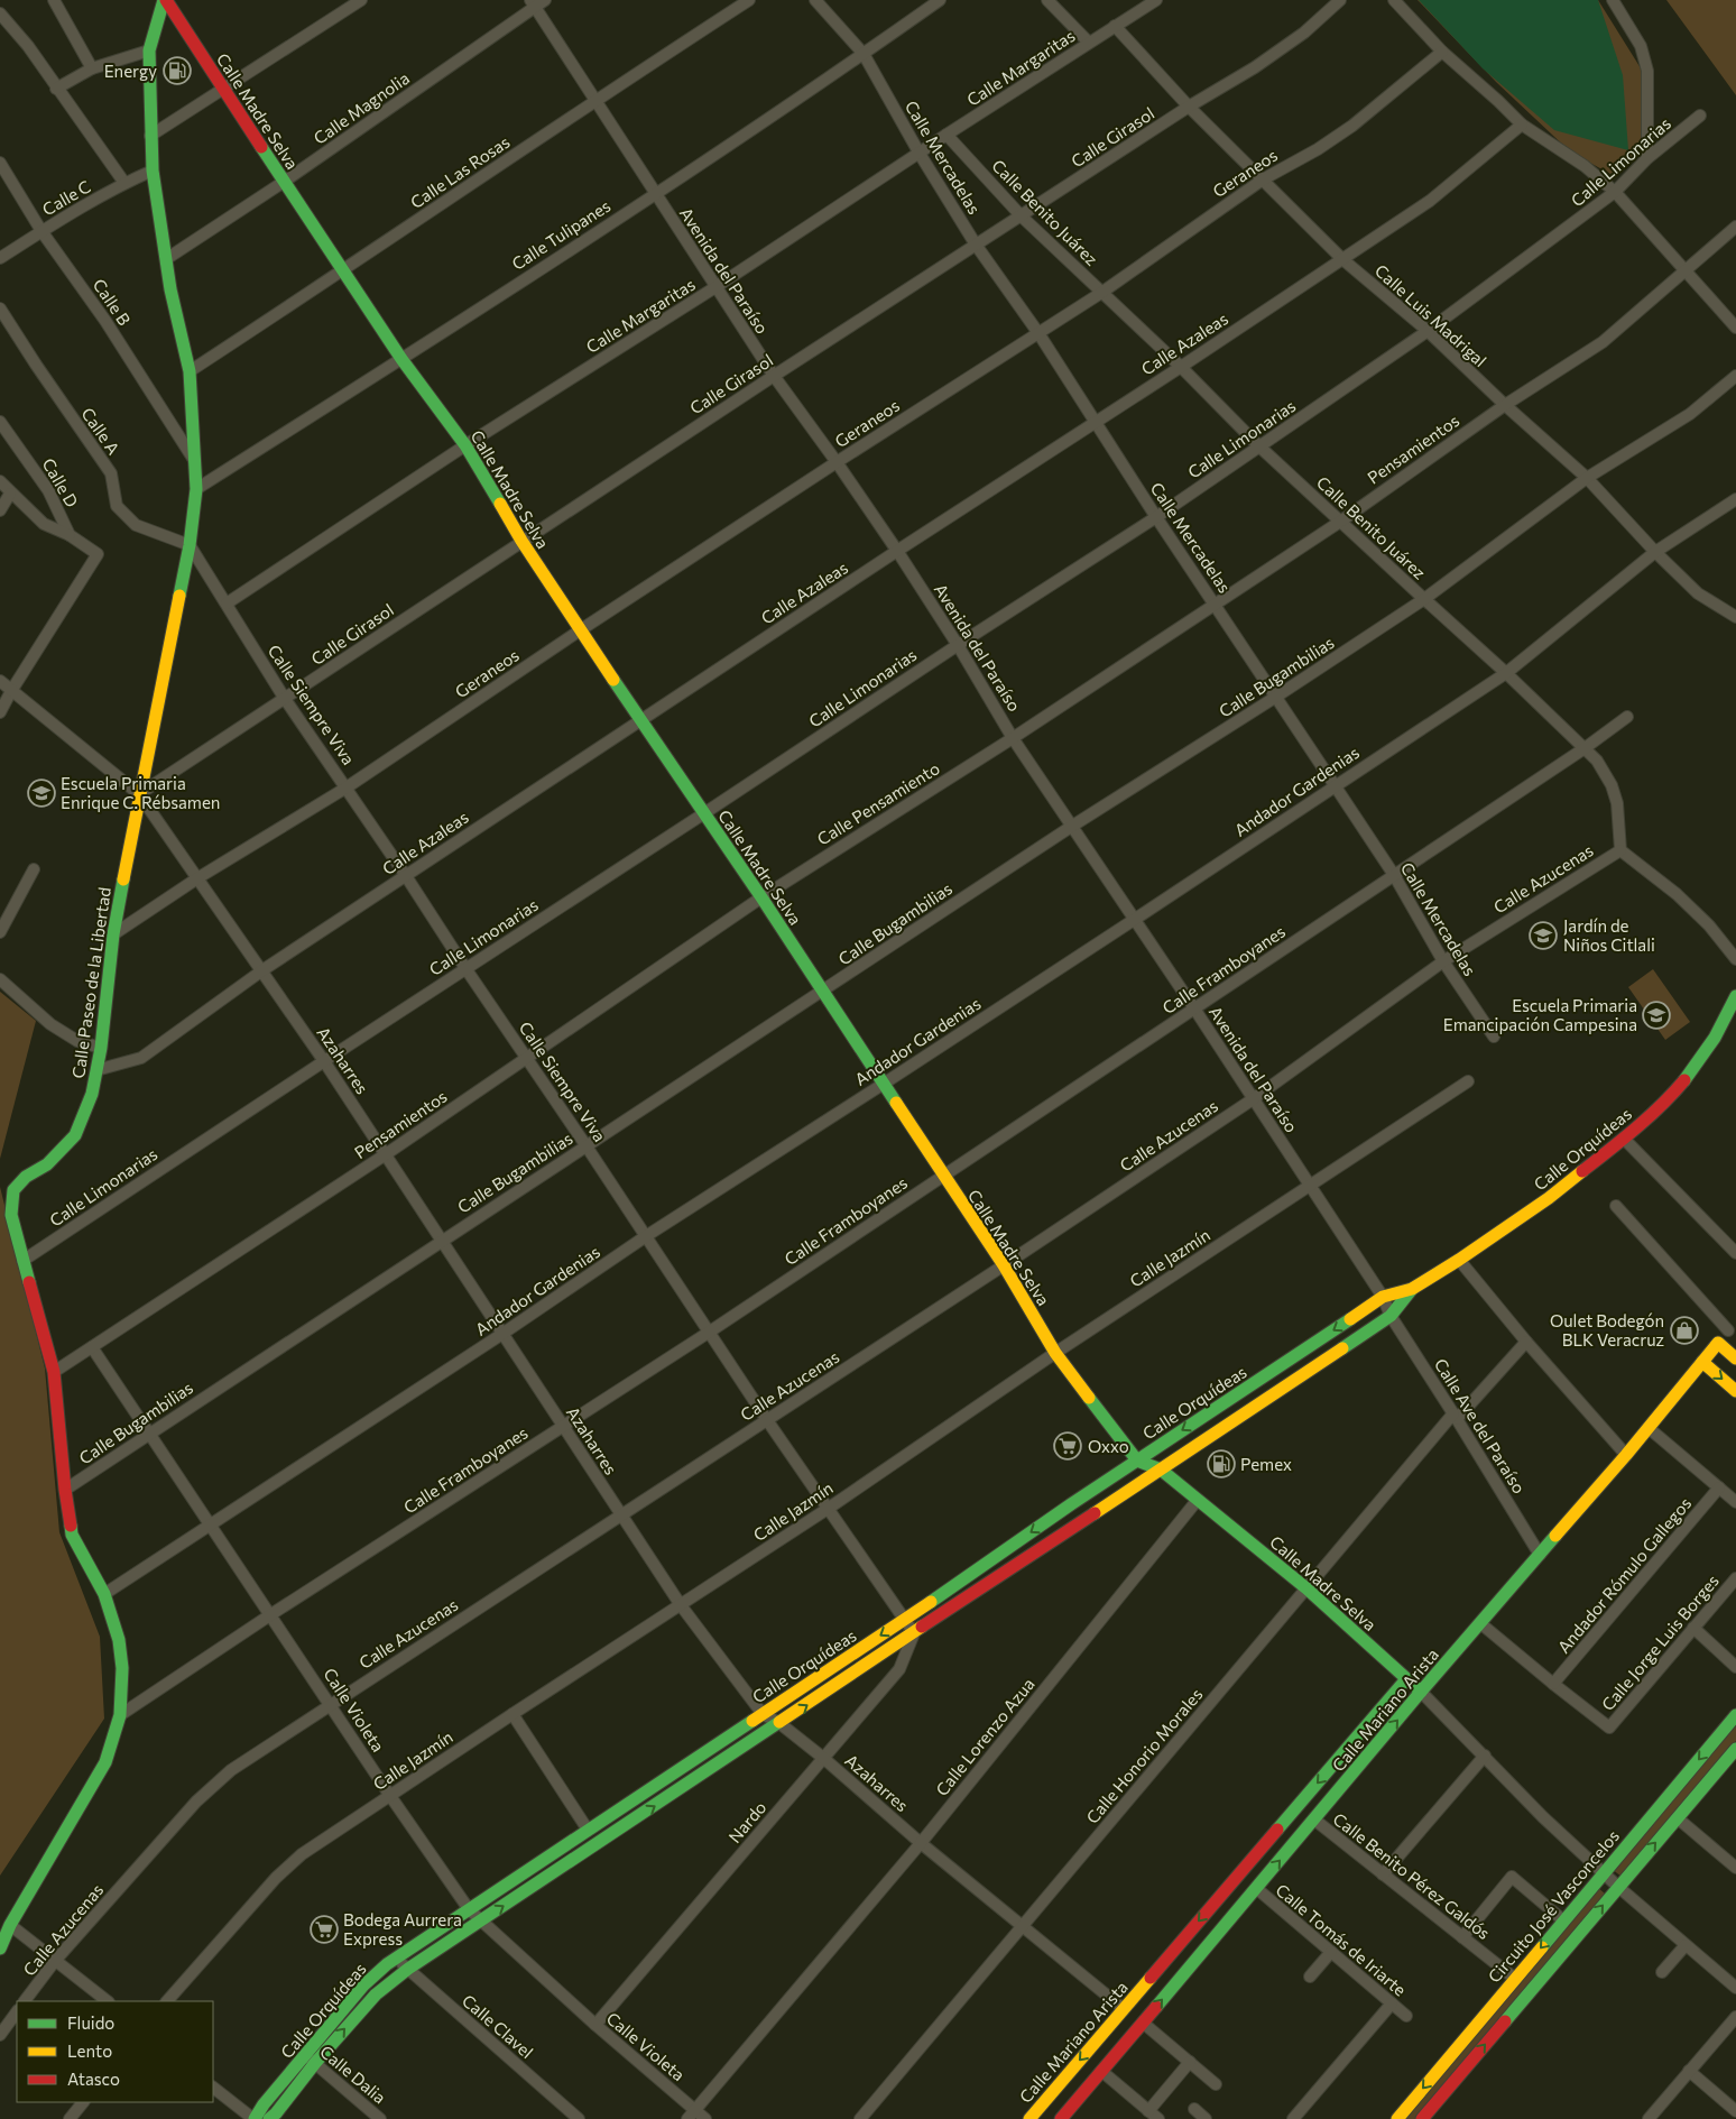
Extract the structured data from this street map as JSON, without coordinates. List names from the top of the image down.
{
  "streets": {
    "street": [
      "Calle Margaritas",
      "Calle Magnolia",
      "Calle Madre Selva",
      "Calle Girasol",
      "Calle Mercadelas",
      "Calle Limonarias",
      "Calle Las Rosas",
      "Geraneos",
      "Calle C",
      "Calle Benito Juárez",
      "Calle Tulipanes",
      "Avenida del Paraíso",
      "Calle B",
      "Calle Luis Madrigal",
      "Calle Azaleas",
      "Calle A",
      "Pensamientos",
      "Calle D",
      "Calle Bugambilias",
      "Calle Siempre Viva",
      "Andador Gardenias",
      "Calle Pensamiento",
      "Calle Azucenas",
      "Calle Framboyanes",
      "Calle Paseo de la Libertad",
      "Azaharres",
      "Calle Orquídeas",
      "Calle Jazmín",
      "Calle Ave del Paraíso",
      "Andador Rómulo Gallegos",
      "Calle Jorge Luis Borges",
      "Calle Violeta",
      "Calle Mariano Arista",
      "Calle Lorenzo Azua",
      "Calle Honorio Morales",
      "Nardo",
      "Calle Benito Pérez Galdós",
      "Circuito José Vasconcelos",
      "Calle Tomás de Iriarte",
      "Calle Clavel",
      "Calle Dalia"
    ]
  },
  "crossings": [
    ["Calle Margaritas", "Calle Madre Selva"],
    ["Calle Margaritas", "Calle Mercadelas"],
    ["Calle Margaritas", "Calle Benito Juárez"],
    ["Calle Margaritas", "Avenida del Paraíso"],
    ["Calle Margaritas", "Calle Luis Madrigal"],
    ["Calle Margaritas", "Calle Siempre Viva"],
    ["Calle Magnolia", "Calle Madre Selva"],
    ["Calle Magnolia", "Avenida del Paraíso"],
    ["Calle Madre Selva", "Calle Girasol"],
    ["Calle Madre Selva", "Calle Limonarias"],
    ["Calle Madre Selva", "Calle Las Rosas"],
    ["Calle Madre Selva", "Geraneos"],
    ["Calle Madre Selva", "Calle C"],
    ["Calle Madre Selva", "Calle Tulipanes"],
    ["Calle Madre Selva", "Calle B"],
    ["Calle Madre Selva", "Calle Azaleas"],
    ["Calle Madre Selva", "Calle A"],
    ["Calle Madre Selva", "Pensamientos"],
    ["Calle Madre Selva", "Calle Bugambilias"],
    ["Calle Madre Selva", "Calle Siempre Viva"],
    ["Calle Madre Selva", "Andador Gardenias"],
    ["Calle Madre Selva", "Calle Pensamiento"],
    ["Calle Madre Selva", "Calle Azucenas"],
    ["Calle Madre Selva", "Calle Framboyanes"],
    ["Calle Madre Selva", "Calle Paseo de la Libertad"],
    ["Calle Madre Selva", "Calle Orquídeas"],
    ["Calle Madre Selva", "Calle Jazmín"],
    ["Calle Madre Selva", "Calle Mariano Arista"],
    ["Calle Madre Selva", "Calle Lorenzo Azua"],
    ["Calle Madre Selva", "Calle Honorio Morales"],
    ["Calle Girasol", "Calle Mercadelas"],
    ["Calle Girasol", "Calle Benito Juárez"],
    ["Calle Girasol", "Avenida del Paraíso"],
    ["Calle Girasol", "Calle Luis Madrigal"],
    ["Calle Girasol", "Calle Siempre Viva"],
    ["Calle Girasol", "Calle Paseo de la Libertad"],
    ["Calle Girasol", "Azaharres"],
    ["Calle Mercadelas", "Calle Limonarias"],
    ["Calle Mercadelas", "Geraneos"],
    ["Calle Mercadelas", "Calle Tulipanes"],
    ["Calle Mercadelas", "Calle Azaleas"],
    ["Calle Mercadelas", "Pensamientos"],
    ["Calle Mercadelas", "Calle Bugambilias"],
    ["Calle Mercadelas", "Andador Gardenias"],
    ["Calle Mercadelas", "Calle Azucenas"],
    ["Calle Mercadelas", "Calle Framboyanes"],
    ["Calle Limonarias", "Calle Benito Juárez"],
    ["Calle Limonarias", "Avenida del Paraíso"],
    ["Calle Limonarias", "Calle Luis Madrigal"],
    ["Calle Limonarias", "Calle Siempre Viva"],
    ["Calle Limonarias", "Calle Paseo de la Libertad"],
    ["Calle Limonarias", "Azaharres"],
    ["Calle Las Rosas", "Avenida del Paraíso"],
    ["Geraneos", "Calle Benito Juárez"],
    ["Geraneos", "Avenida del Paraíso"],
    ["Geraneos", "Calle Luis Madrigal"],
    ["Geraneos", "Calle Siempre Viva"],
    ["Geraneos", "Calle Paseo de la Libertad"],
    ["Geraneos", "Azaharres"],
    ["Calle C", "Calle B"],
    ["Calle Benito Juárez", "Calle Azaleas"],
    ["Calle Benito Juárez", "Pensamientos"],
    ["Calle Benito Juárez", "Calle Bugambilias"],
    ["Calle Benito Juárez", "Andador Gardenias"],
    ["Calle Benito Juárez", "Calle Azucenas"],
    ["Calle Benito Juárez", "Calle Framboyanes"],
    ["Calle Tulipanes", "Avenida del Paraíso"],
    ["Avenida del Paraíso", "Calle Azaleas"],
    ["Avenida del Paraíso", "Pensamientos"],
    ["Avenida del Paraíso", "Calle Bugambilias"],
    ["Avenida del Paraíso", "Andador Gardenias"],
    ["Avenida del Paraíso", "Calle Pensamiento"],
    ["Avenida del Paraíso", "Calle Azucenas"],
    ["Avenida del Paraíso", "Calle Framboyanes"],
    ["Avenida del Paraíso", "Calle Orquídeas"],
    ["Avenida del Paraíso", "Calle Jazmín"],
    ["Avenida del Paraíso", "Calle Ave del Paraíso"],
    ["Calle Luis Madrigal", "Calle Azaleas"],
    ["Calle Luis Madrigal", "Pensamientos"],
    ["Calle Luis Madrigal", "Calle Bugambilias"],
    ["Calle Luis Madrigal", "Andador Gardenias"],
    ["Calle Azaleas", "Calle Siempre Viva"],
    ["Calle Azaleas", "Calle Paseo de la Libertad"],
    ["Calle Azaleas", "Azaharres"],
    ["Calle A", "Calle Siempre Viva"],
    ["Calle A", "Calle Paseo de la Libertad"],
    ["Pensamientos", "Calle Siempre Viva"],
    ["Pensamientos", "Calle Pensamiento"],
    ["Pensamientos", "Calle Paseo de la Libertad"],
    ["Pensamientos", "Azaharres"],
    ["Pensamientos", "Calle Violeta"],
    ["Calle D", "Azaharres"],
    ["Calle Bugambilias", "Calle Siempre Viva"],
    ["Calle Bugambilias", "Calle Paseo de la Libertad"],
    ["Calle Bugambilias", "Azaharres"],
    ["Calle Bugambilias", "Calle Violeta"],
    ["Calle Siempre Viva", "Andador Gardenias"],
    ["Calle Siempre Viva", "Calle Azucenas"],
    ["Calle Siempre Viva", "Calle Framboyanes"],
    ["Calle Siempre Viva", "Calle Paseo de la Libertad"],
    ["Calle Siempre Viva", "Calle Orquídeas"],
    ["Calle Siempre Viva", "Calle Jazmín"],
    ["Calle Siempre Viva", "Nardo"],
    ["Andador Gardenias", "Calle Paseo de la Libertad"],
    ["Andador Gardenias", "Azaharres"],
    ["Andador Gardenias", "Calle Violeta"],
    ["Calle Azucenas", "Azaharres"],
    ["Calle Azucenas", "Calle Violeta"],
    ["Calle Framboyanes", "Calle Paseo de la Libertad"],
    ["Calle Framboyanes", "Azaharres"],
    ["Calle Framboyanes", "Calle Violeta"],
    ["Calle Paseo de la Libertad", "Azaharres"],
    ["Azaharres", "Calle Orquídeas"],
    ["Azaharres", "Calle Jazmín"],
    ["Azaharres", "Calle Mariano Arista"],
    ["Azaharres", "Calle Lorenzo Azua"],
    ["Azaharres", "Calle Honorio Morales"],
    ["Azaharres", "Nardo"],
    ["Calle Orquídeas", "Calle Ave del Paraíso"],
    ["Calle Orquídeas", "Calle Violeta"],
    ["Calle Orquídeas", "Nardo"],
    ["Calle Orquídeas", "Calle Clavel"],
    ["Calle Orquídeas", "Calle Dalia"],
    ["Calle Jazmín", "Calle Violeta"],
    ["Calle Ave del Paraíso", "Calle Mariano Arista"],
    ["Calle Ave del Paraíso", "Calle Honorio Morales"],
    ["Andador Rómulo Gallegos", "Calle Jorge Luis Borges"],
    ["Calle Violeta", "Calle Lorenzo Azua"],
    ["Calle Violeta", "Nardo"],
    ["Calle Mariano Arista", "Calle Benito Pérez Galdós"],
    ["Calle Mariano Arista", "Calle Tomás de Iriarte"],
    ["Calle Benito Pérez Galdós", "Circuito José Vasconcelos"]
  ],
  "places": {
    "fuel station": ["Energy", "Pemex"],
    "school or university": ["Escuela Primaria Enrique C. Rébsamen", "Jardín de Niños Citlali", "Escuela Primaria Emancipación Campesina"],
    "shop": ["Oulet Bodegón BLK Veracruz"],
    "supermarket": ["Oxxo", "Bodega Aurrera Express"]
  },
  "legend": ["Fluido", "Lento", "Atasco"]
}
